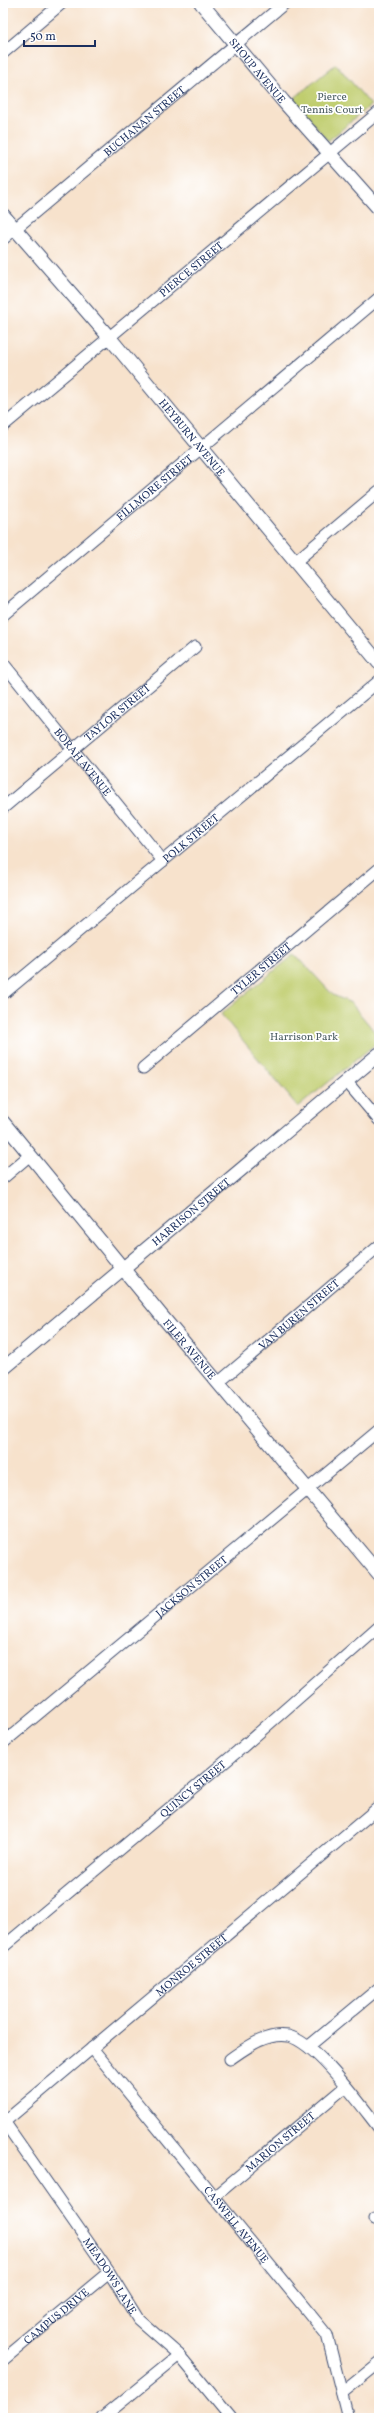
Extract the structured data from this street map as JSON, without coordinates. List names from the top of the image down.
{
  "streets": {
    "street": [
      "SHOUP AVENUE",
      "BUCHANAN STREET",
      "PIERCE STREET",
      "HEYBURN AVENUE",
      "FILLMORE STREET",
      "TAYLOR STREET",
      "BORAH AVENUE",
      "POLK STREET",
      "TYLER STREET",
      "HARRISON STREET",
      "VAN BUREN STREET",
      "FILER AVENUE",
      "JACKSON STREET",
      "QUINCY STREET",
      "MONROE STREET",
      "MARION STREET",
      "CASWELL AVENUE",
      "MEADOWS LANE",
      "CAMPUS DRIVE"
    ]
  },
  "crossings": [
    ["SHOUP AVENUE", "BUCHANAN STREET"],
    ["SHOUP AVENUE", "PIERCE STREET"],
    ["BUCHANAN STREET", "HEYBURN AVENUE"],
    ["PIERCE STREET", "HEYBURN AVENUE"],
    ["HEYBURN AVENUE", "FILLMORE STREET"],
    ["TAYLOR STREET", "BORAH AVENUE"],
    ["BORAH AVENUE", "POLK STREET"],
    ["HARRISON STREET", "FILER AVENUE"],
    ["VAN BUREN STREET", "FILER AVENUE"],
    ["FILER AVENUE", "JACKSON STREET"],
    ["MONROE STREET", "CASWELL AVENUE"],
    ["MONROE STREET", "MEADOWS LANE"],
    ["MARION STREET", "CASWELL AVENUE"],
    ["MEADOWS LANE", "CAMPUS DRIVE"]
  ],
  "parks": ["Pierce Tennis Court", "Harrison Park"],
  "scale_bar": "50 m"
}
